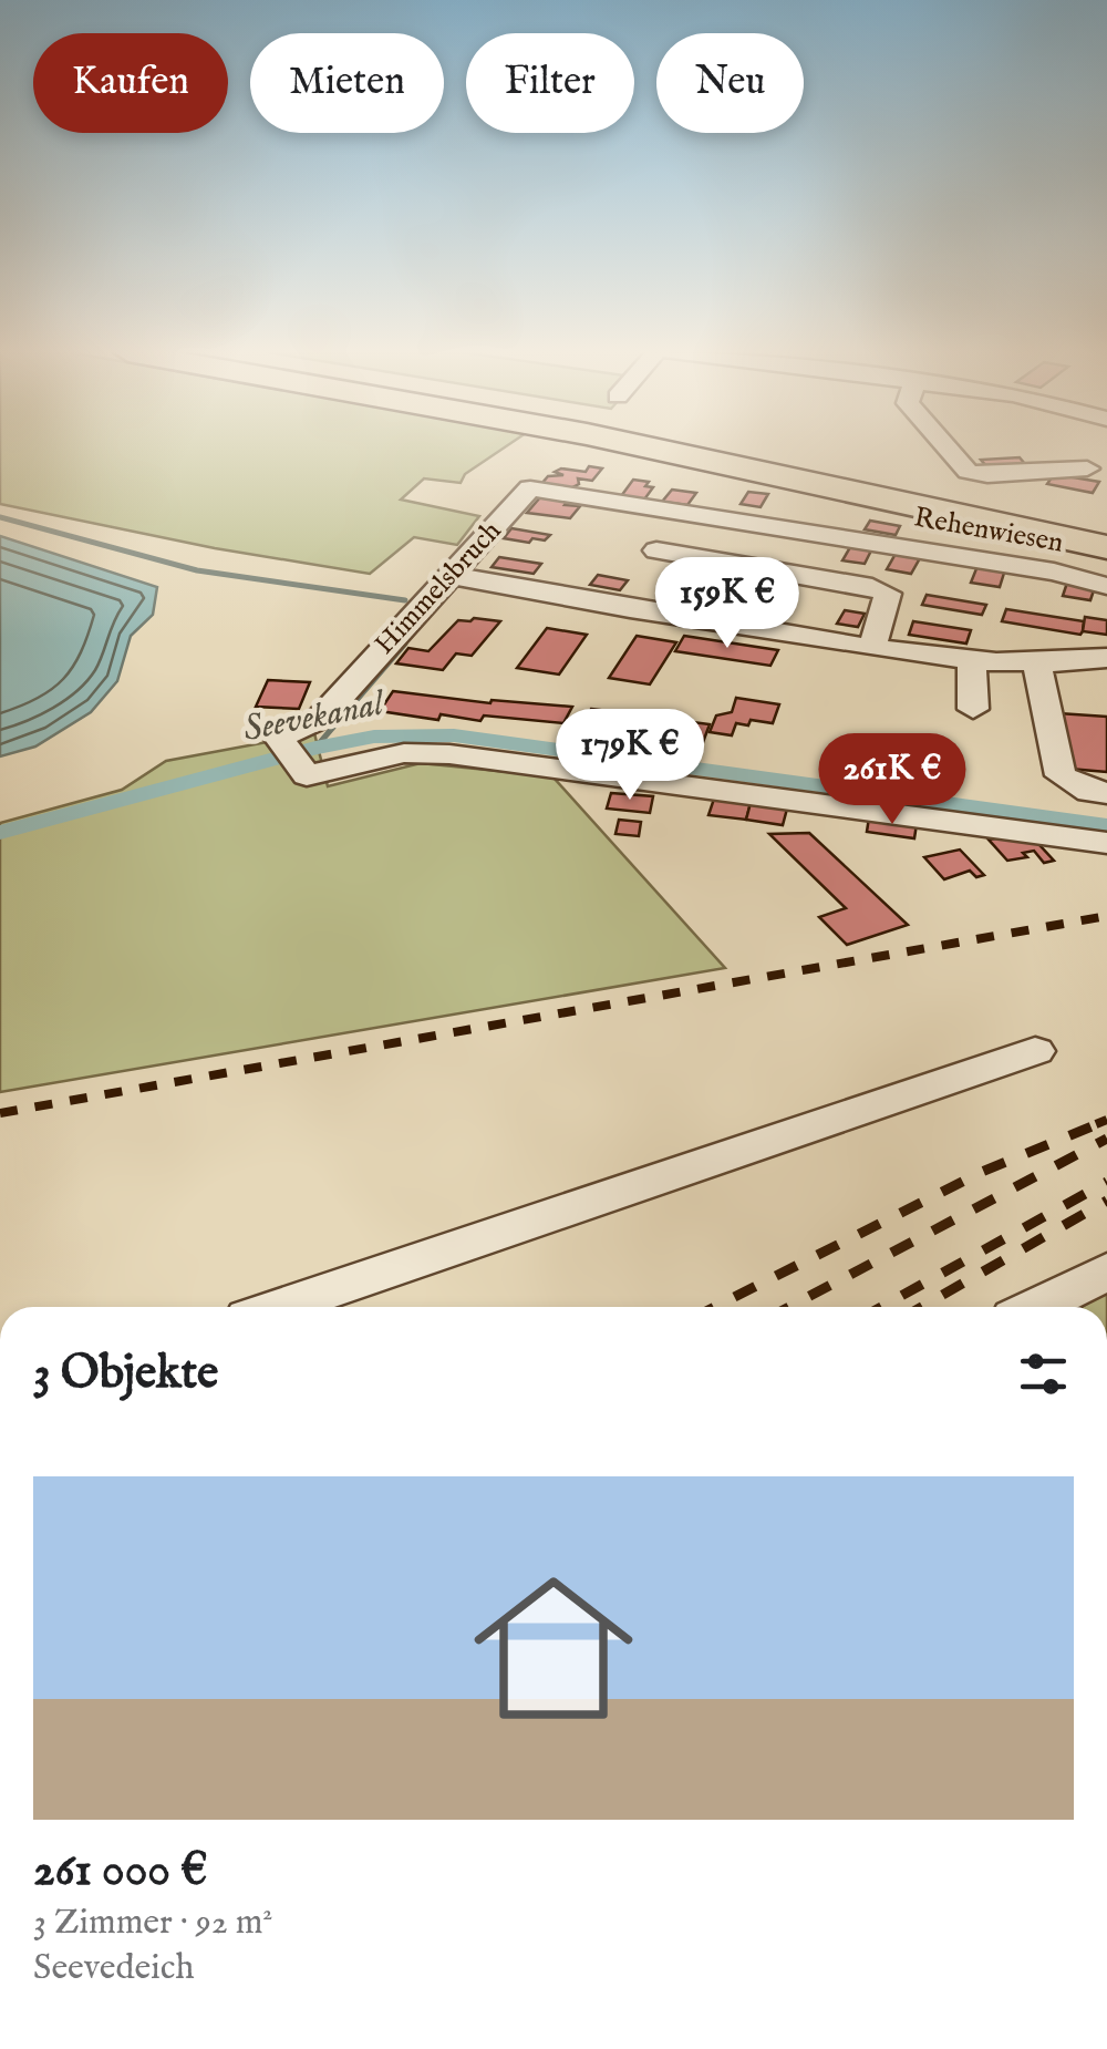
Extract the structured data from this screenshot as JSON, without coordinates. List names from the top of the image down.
{
  "streets": {
    "street": ["Rehenwiesen", "Himmelsbruch"]
  },
  "crossings": [
    ["Rehenwiesen", "Himmelsbruch"]
  ],
  "water": ["Seevekanal"],
  "page": {
    "chip": [
      "Kaufen",
      "Mieten",
      "Filter",
      "Neu"
    ],
    "price": ["159K €", "179K €", "261K €"],
    "heading": "3 Objekte",
    "list": [
      {
        "name": "261 000 €",
        "note": "3 Zimmer · 92 m² · Seevedeich"
      }
    ]
  }
}
